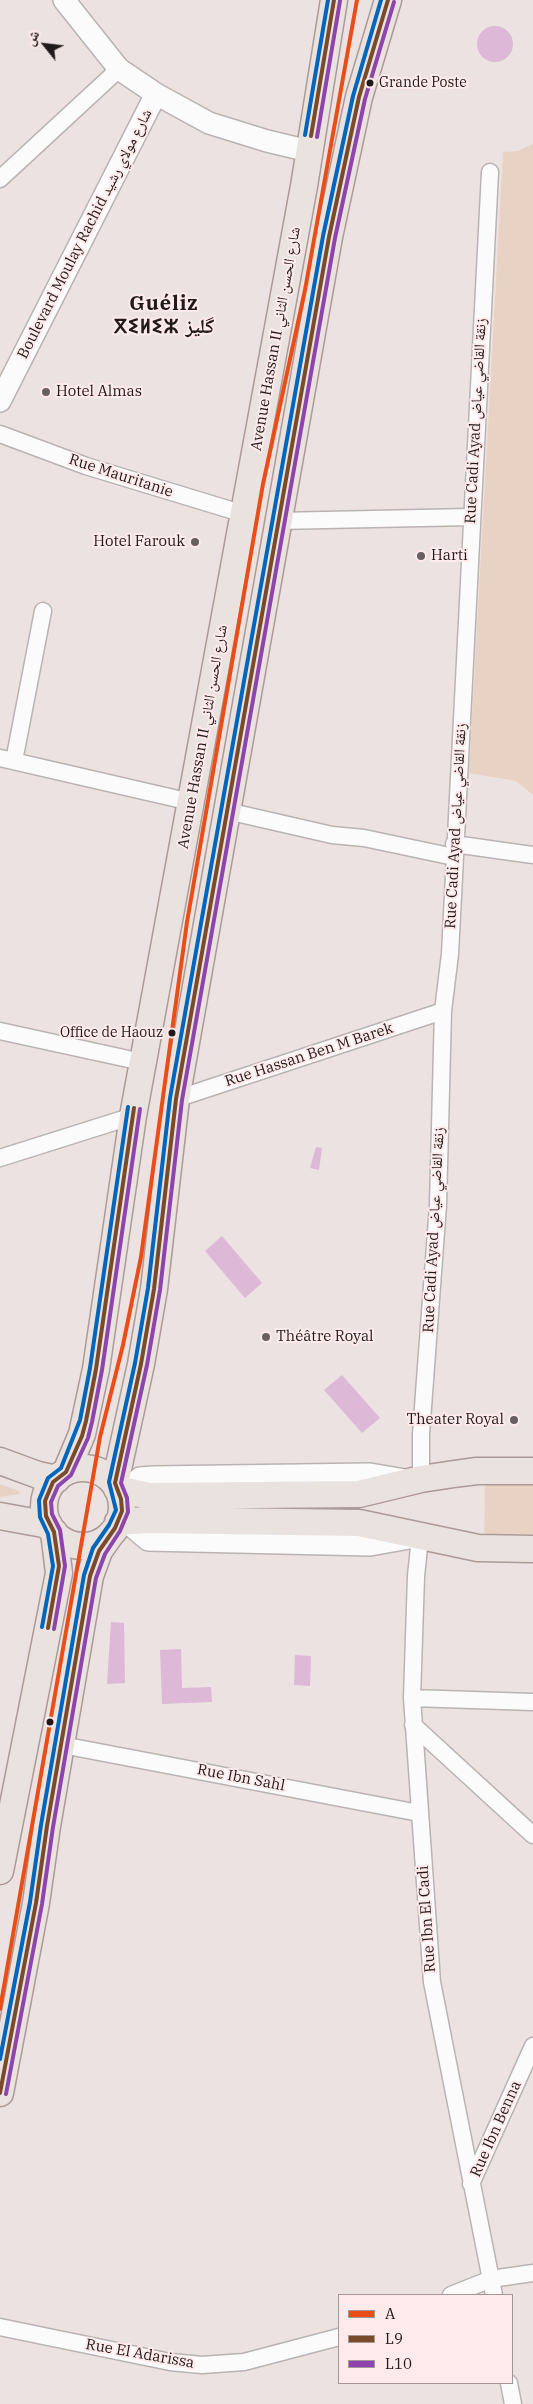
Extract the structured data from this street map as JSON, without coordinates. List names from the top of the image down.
{
  "streets": {
    "main road": ["Avenue Hassan II شارع الحسن الثاني"],
    "street": [
      "Boulevard Moulay Rachid شارع مولاي رشيد",
      "Rue Cadi Ayad زنقة القاضي عياض",
      "Rue Mauritanie",
      "Rue Hassan Ben M Barek",
      "Rue Ibn Sahl",
      "Rue Ibn El Cadi",
      "Rue Ibn Benna",
      "Rue El Adarissa"
    ]
  },
  "crossings": [
    ["Avenue Hassan II شارع الحسن الثاني", "Rue Mauritanie"],
    ["Rue Cadi Ayad زنقة القاضي عياض", "Rue Hassan Ben M Barek"],
    ["Rue Ibn Sahl", "Rue Ibn El Cadi"],
    ["Rue Ibn El Cadi", "Rue Ibn Benna"]
  ],
  "districts": ["Guéliz ⴳⵉⵍⵉⵣ گليز"],
  "places": [
    "Grande Poste",
    "Hotel Almas",
    "Hotel Farouk",
    "Harti",
    "Office de Haouz",
    "Théâtre Royal",
    "Theater Royal"
  ],
  "lines": ["transit line A", "transit line L9", "transit line L10"],
  "legend": ["A", "L9", "L10"],
  "north": "top left"
}
